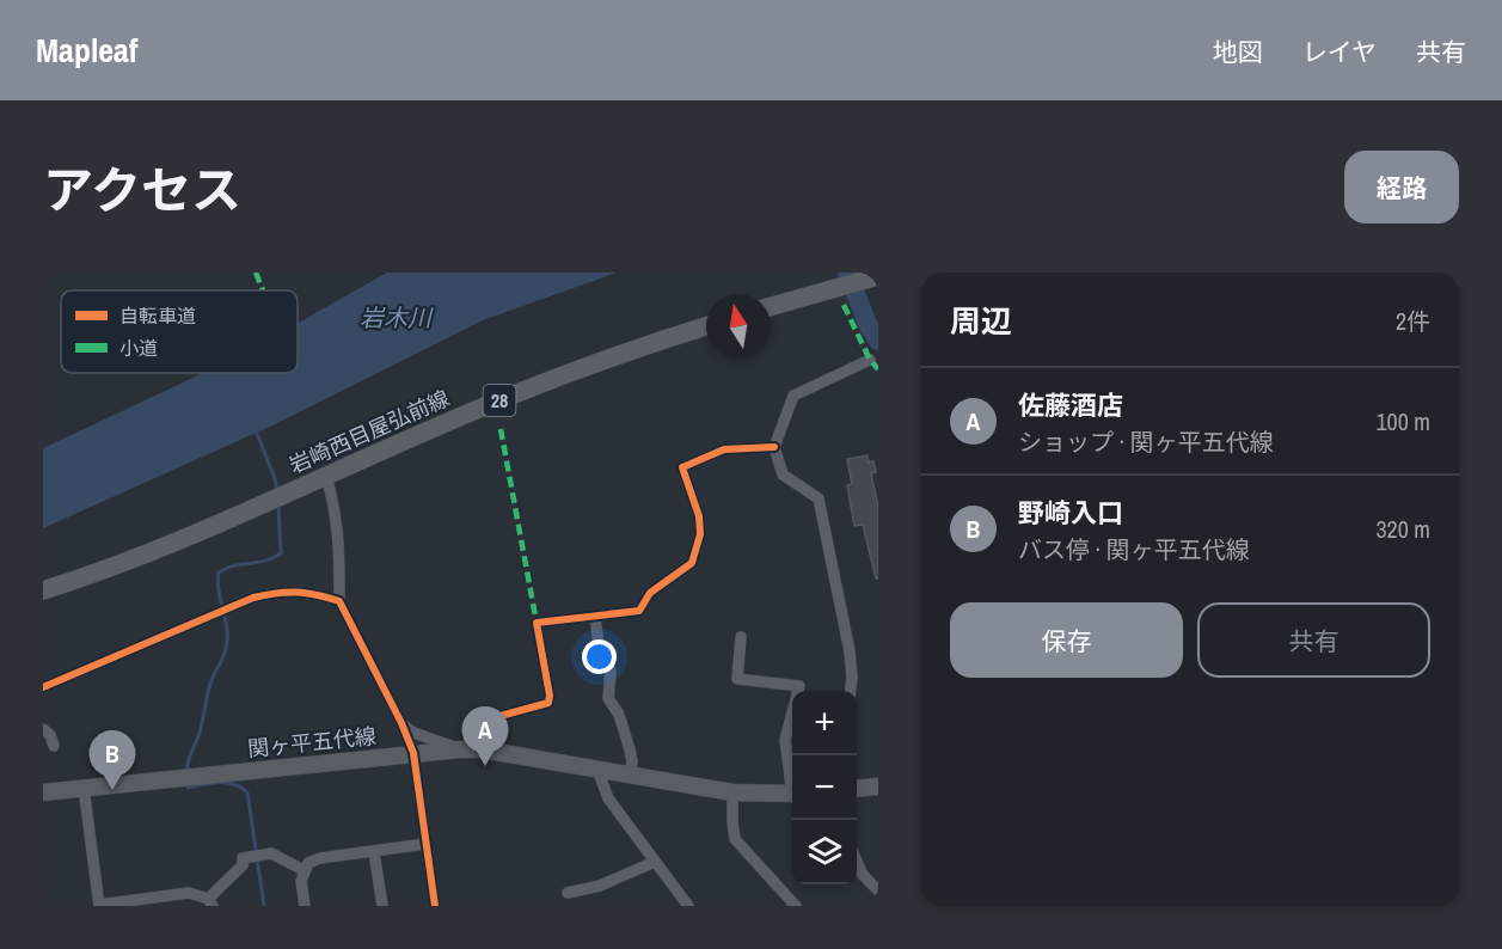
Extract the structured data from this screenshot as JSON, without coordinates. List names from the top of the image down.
{
  "streets": {
    "main road": ["28", "岩崎西目屋弘前線", "関ヶ平五代線"]
  },
  "water": ["岩木川"],
  "legend": ["自転車道", "小道"],
  "north": "top",
  "page": {
    "header": "Mapleaf",
    "nav": ["地図", "レイヤ", "共有"],
    "title": "アクセス",
    "buttons": [
      "経路",
      ["保存", "共有"]
    ],
    "heading": ["周辺", "2件"],
    "list": [
      {
        "mark": "A",
        "name": "佐藤酒店",
        "note": "ショップ · 関ヶ平五代線",
        "value": "100 m"
      },
      {
        "mark": "B",
        "name": "野崎入口",
        "note": "バス停 · 関ヶ平五代線",
        "value": "320 m"
      }
    ],
    "map_buttons": ["+", "−"],
    "pins": ["A", "B"]
  }
}
